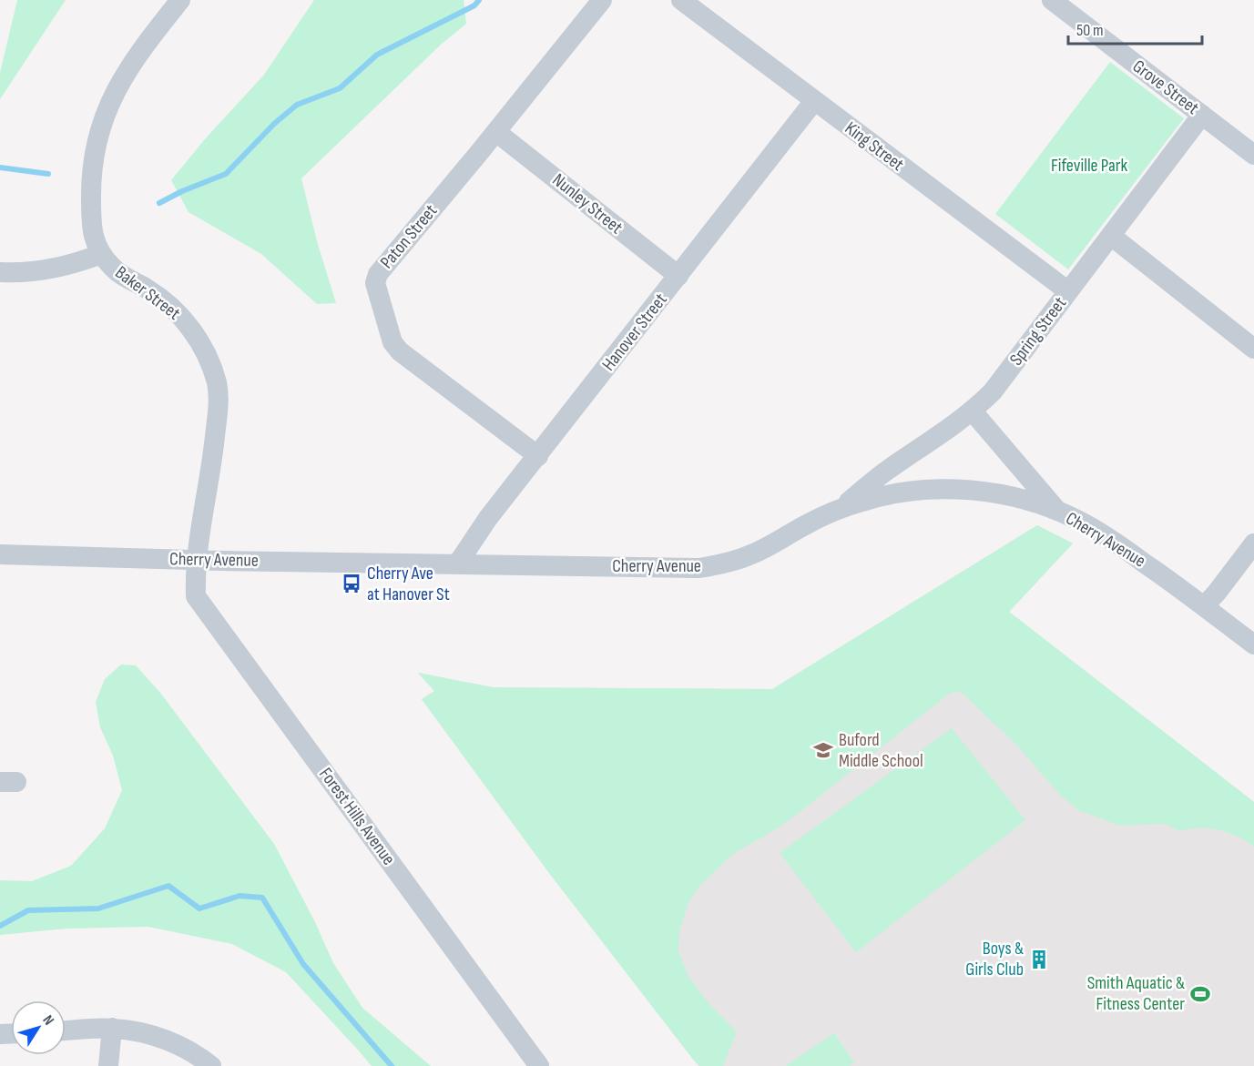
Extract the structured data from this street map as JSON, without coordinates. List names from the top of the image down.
{
  "streets": {
    "street": [
      "Grove Street",
      "King Street",
      "Nunley Street",
      "Paton Street",
      "Baker Street",
      "Spring Street",
      "Hanover Street",
      "Cherry Avenue",
      "Forest Hills Avenue"
    ]
  },
  "crossings": [
    ["Grove Street", "Spring Street"],
    ["King Street", "Spring Street"],
    ["King Street", "Hanover Street"],
    ["Nunley Street", "Paton Street"],
    ["Nunley Street", "Hanover Street"],
    ["Paton Street", "Hanover Street"],
    ["Baker Street", "Cherry Avenue"],
    ["Baker Street", "Forest Hills Avenue"],
    ["Spring Street", "Cherry Avenue"],
    ["Hanover Street", "Cherry Avenue"],
    ["Cherry Avenue", "Forest Hills Avenue"]
  ],
  "parks": ["Fifeville Park"],
  "places": {
    "bus stop": ["Cherry Ave at Hanover St"],
    "school or university": ["Buford Middle School"],
    "building": ["Boys & Girls Club"],
    "sports": ["Smith Aquatic & Fitness Center"]
  },
  "scale_bar": "50 m",
  "north": "top right"
}
